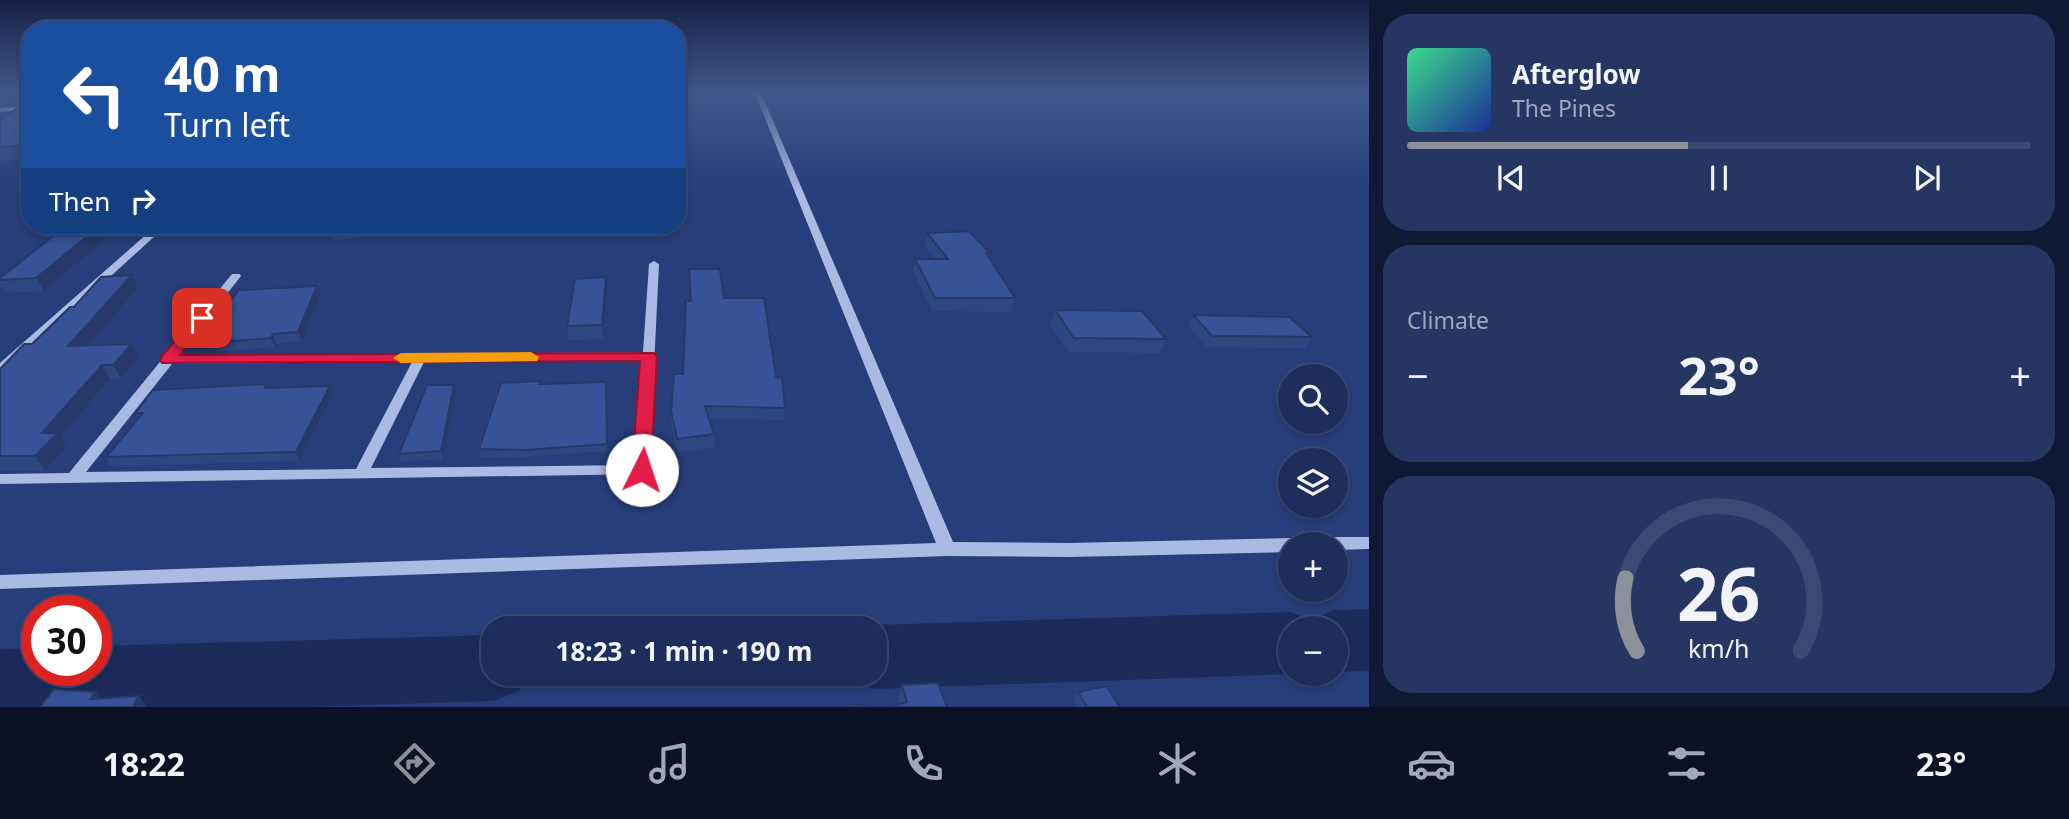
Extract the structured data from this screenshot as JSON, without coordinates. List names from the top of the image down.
{
  "page": {
    "turn": ["40 m", "Turn left"],
    "song": ["Afterglow", "The Pines"],
    "then": "Then",
    "tile": "Climate",
    "heat": ["−", "23°", "+"],
    "map_buttons": ["+", "−"],
    "limit": "30",
    "trip": "18:23 · 1 min · 190 m",
    "tabs": ["18:22", "23°"],
    "gauge": ["26", "km/h"]
  }
}
